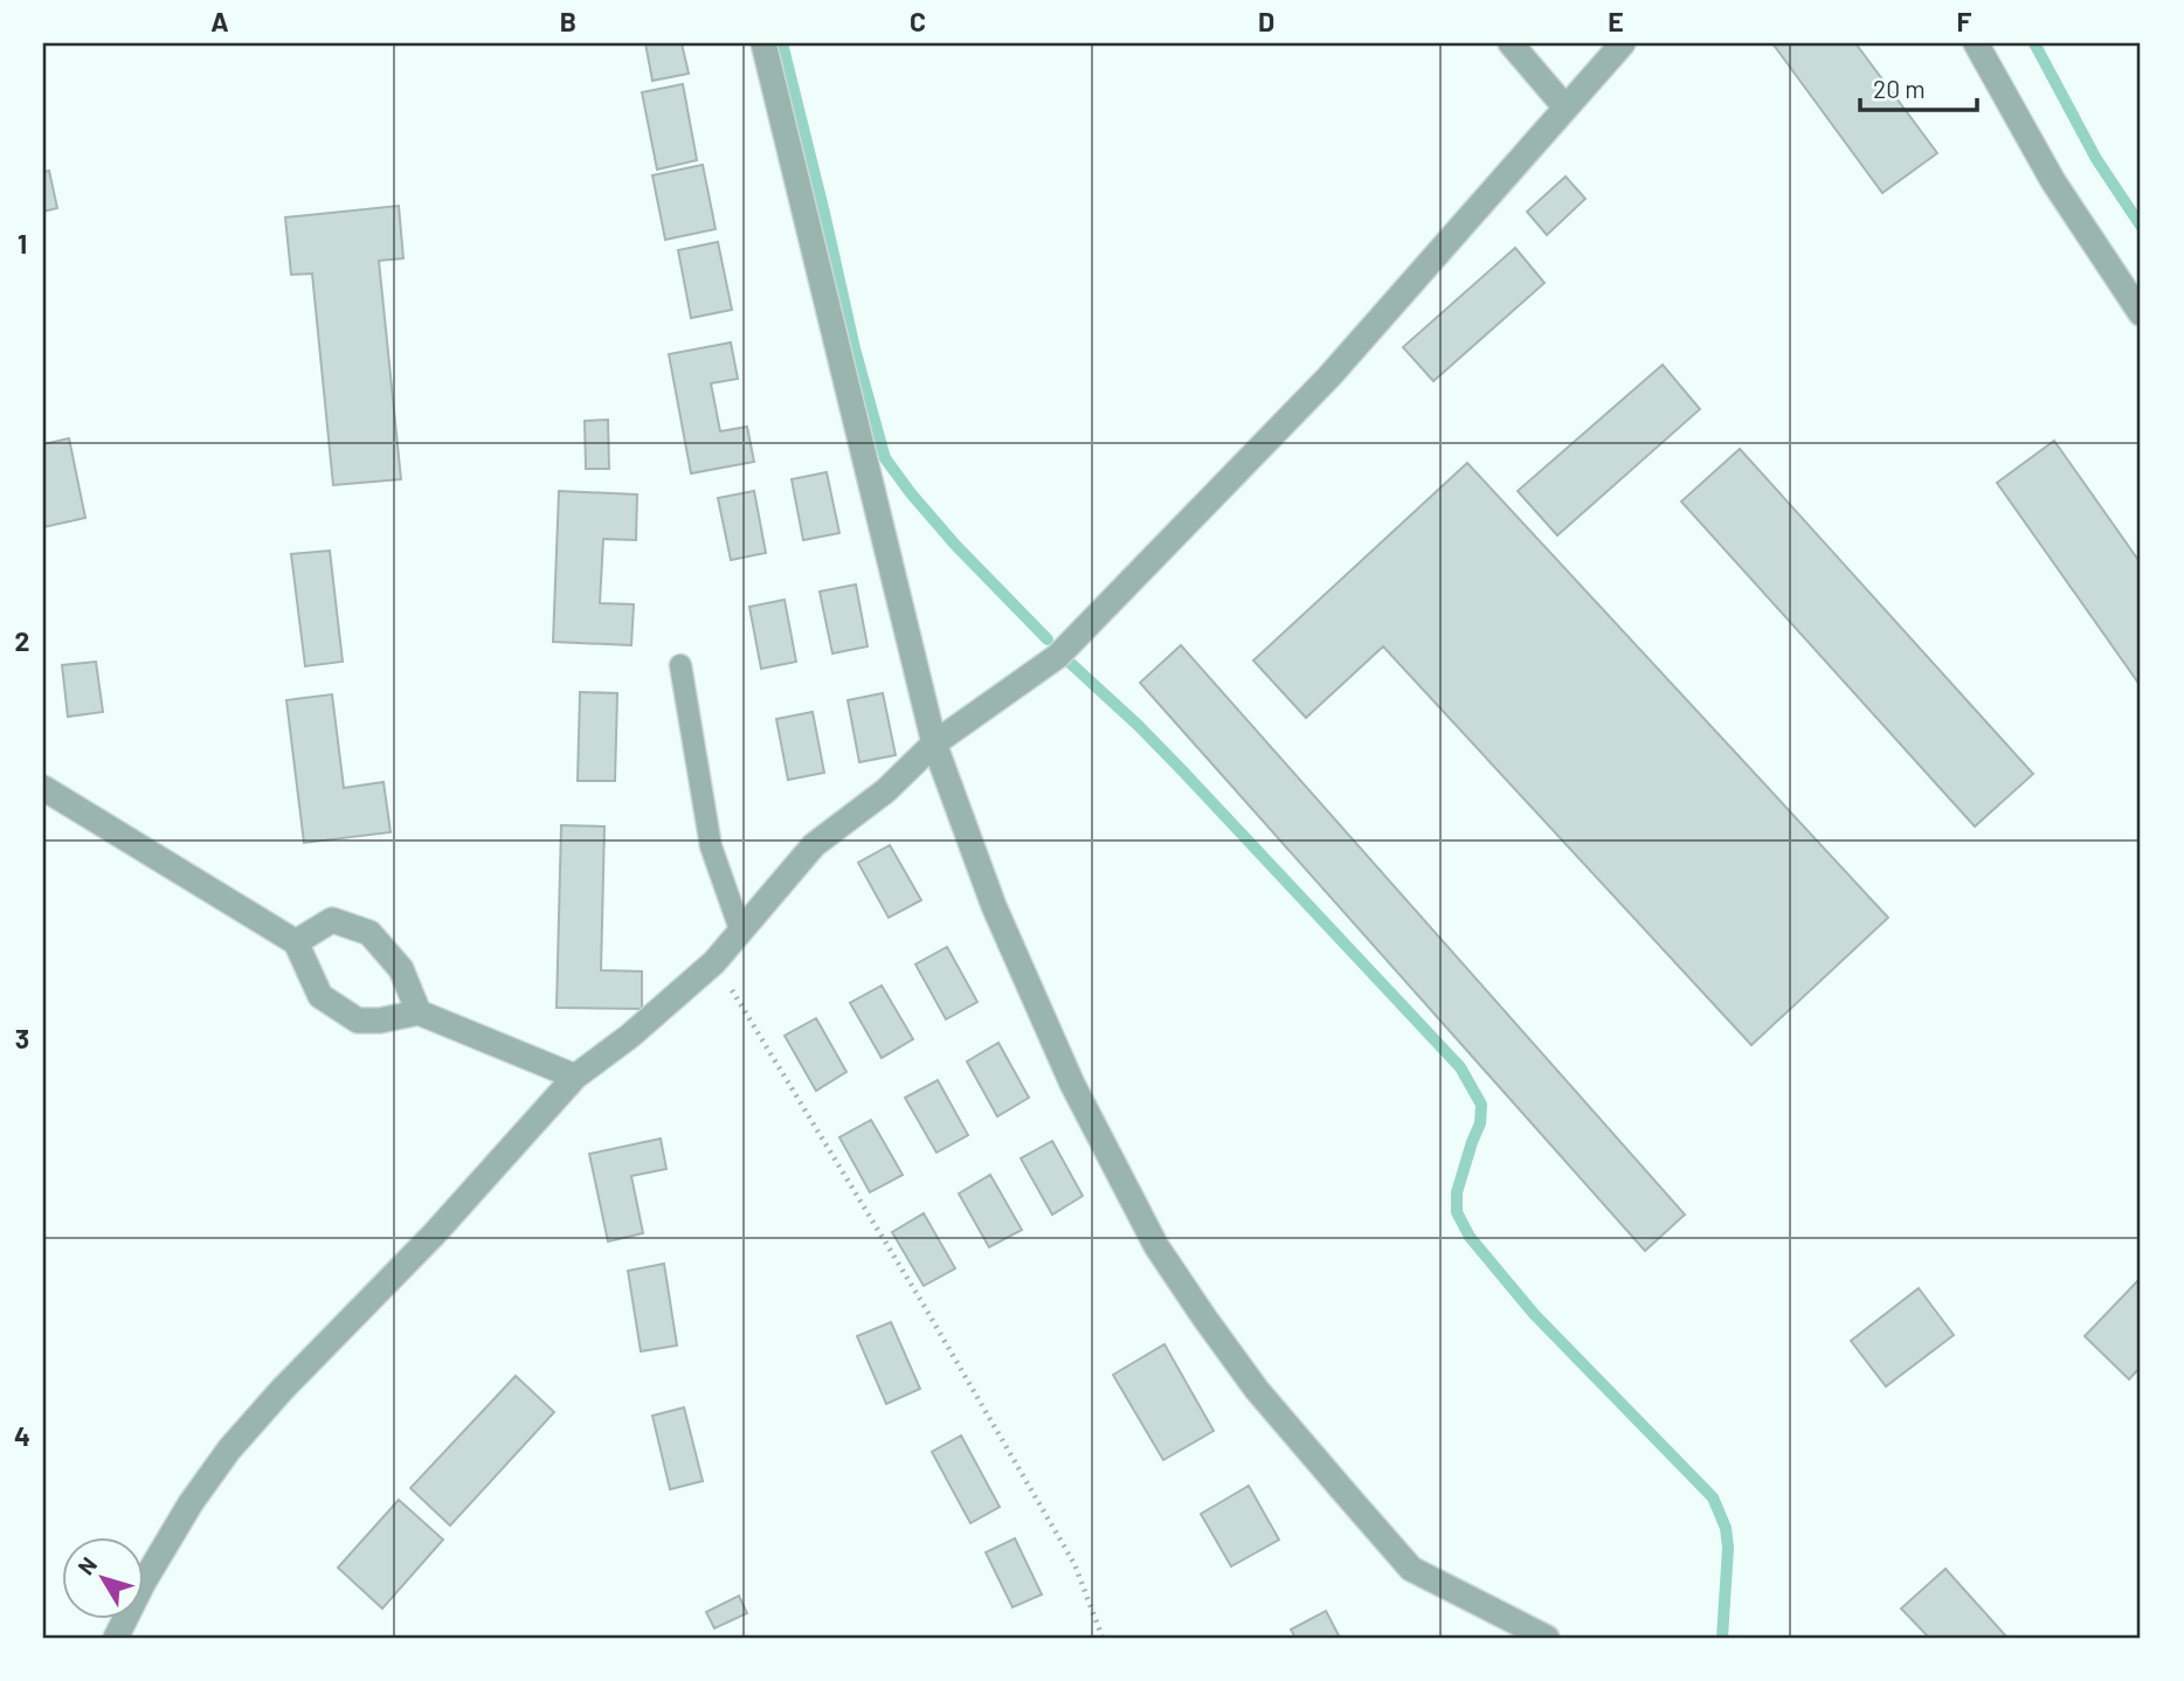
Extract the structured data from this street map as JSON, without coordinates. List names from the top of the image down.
{
  "scale_bar": "20 m",
  "north": "top left",
  "grid": {
    "columns": [
      "A",
      "B",
      "C",
      "D",
      "E",
      "F"
    ],
    "rows": [
      "1",
      "2",
      "3",
      "4"
    ]
  }
}
